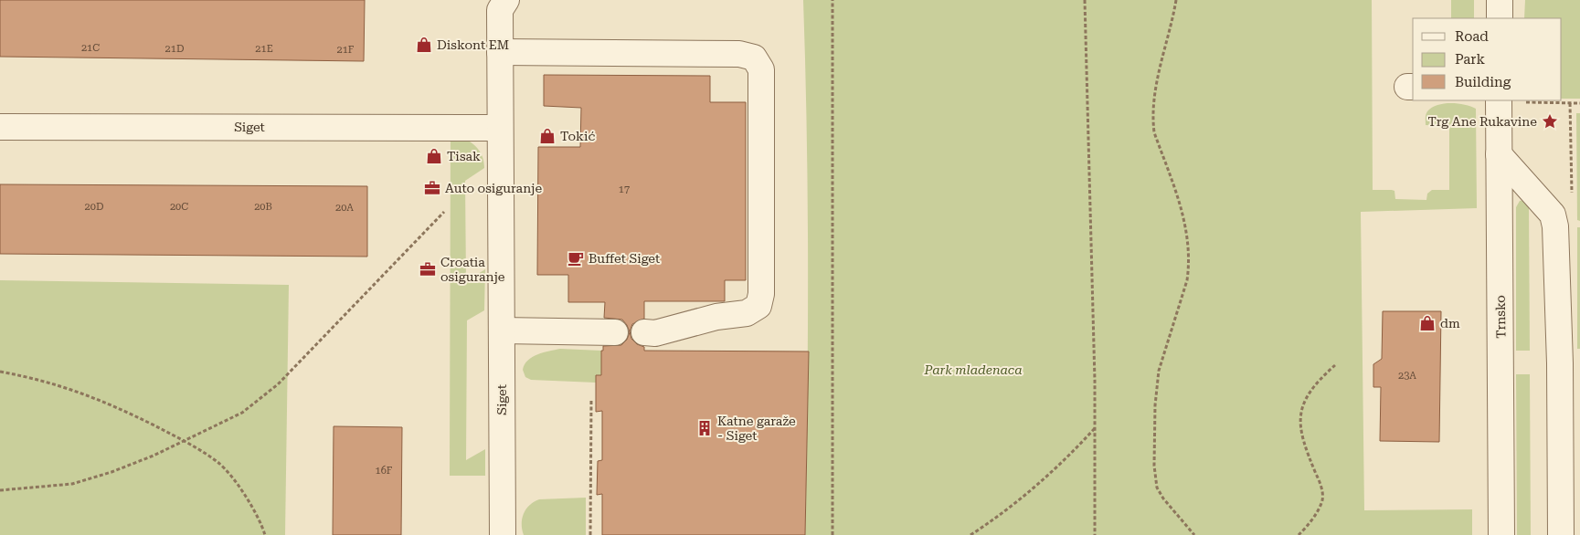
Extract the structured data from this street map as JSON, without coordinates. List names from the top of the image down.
{
  "streets": {
    "street": ["Siget", "Trnsko"]
  },
  "parks": ["Park mladenaca"],
  "places": {
    "shop": [
      "Diskont EM",
      "Tokić",
      "Tisak",
      "dm"
    ],
    "place": ["Trg Ane Rukavine"],
    "office": ["Auto osiguranje", "Croatia osiguranje"],
    "cafe": ["Buffet Siget"],
    "building": ["Katne garaže - Siget"]
  },
  "house_numbers": [
    "21C",
    "21D",
    "21E",
    "21F",
    "17",
    "20D",
    "20C",
    "20B",
    "20A",
    "23A",
    "16F"
  ],
  "legend": ["Road", "Park", "Building"]
}
